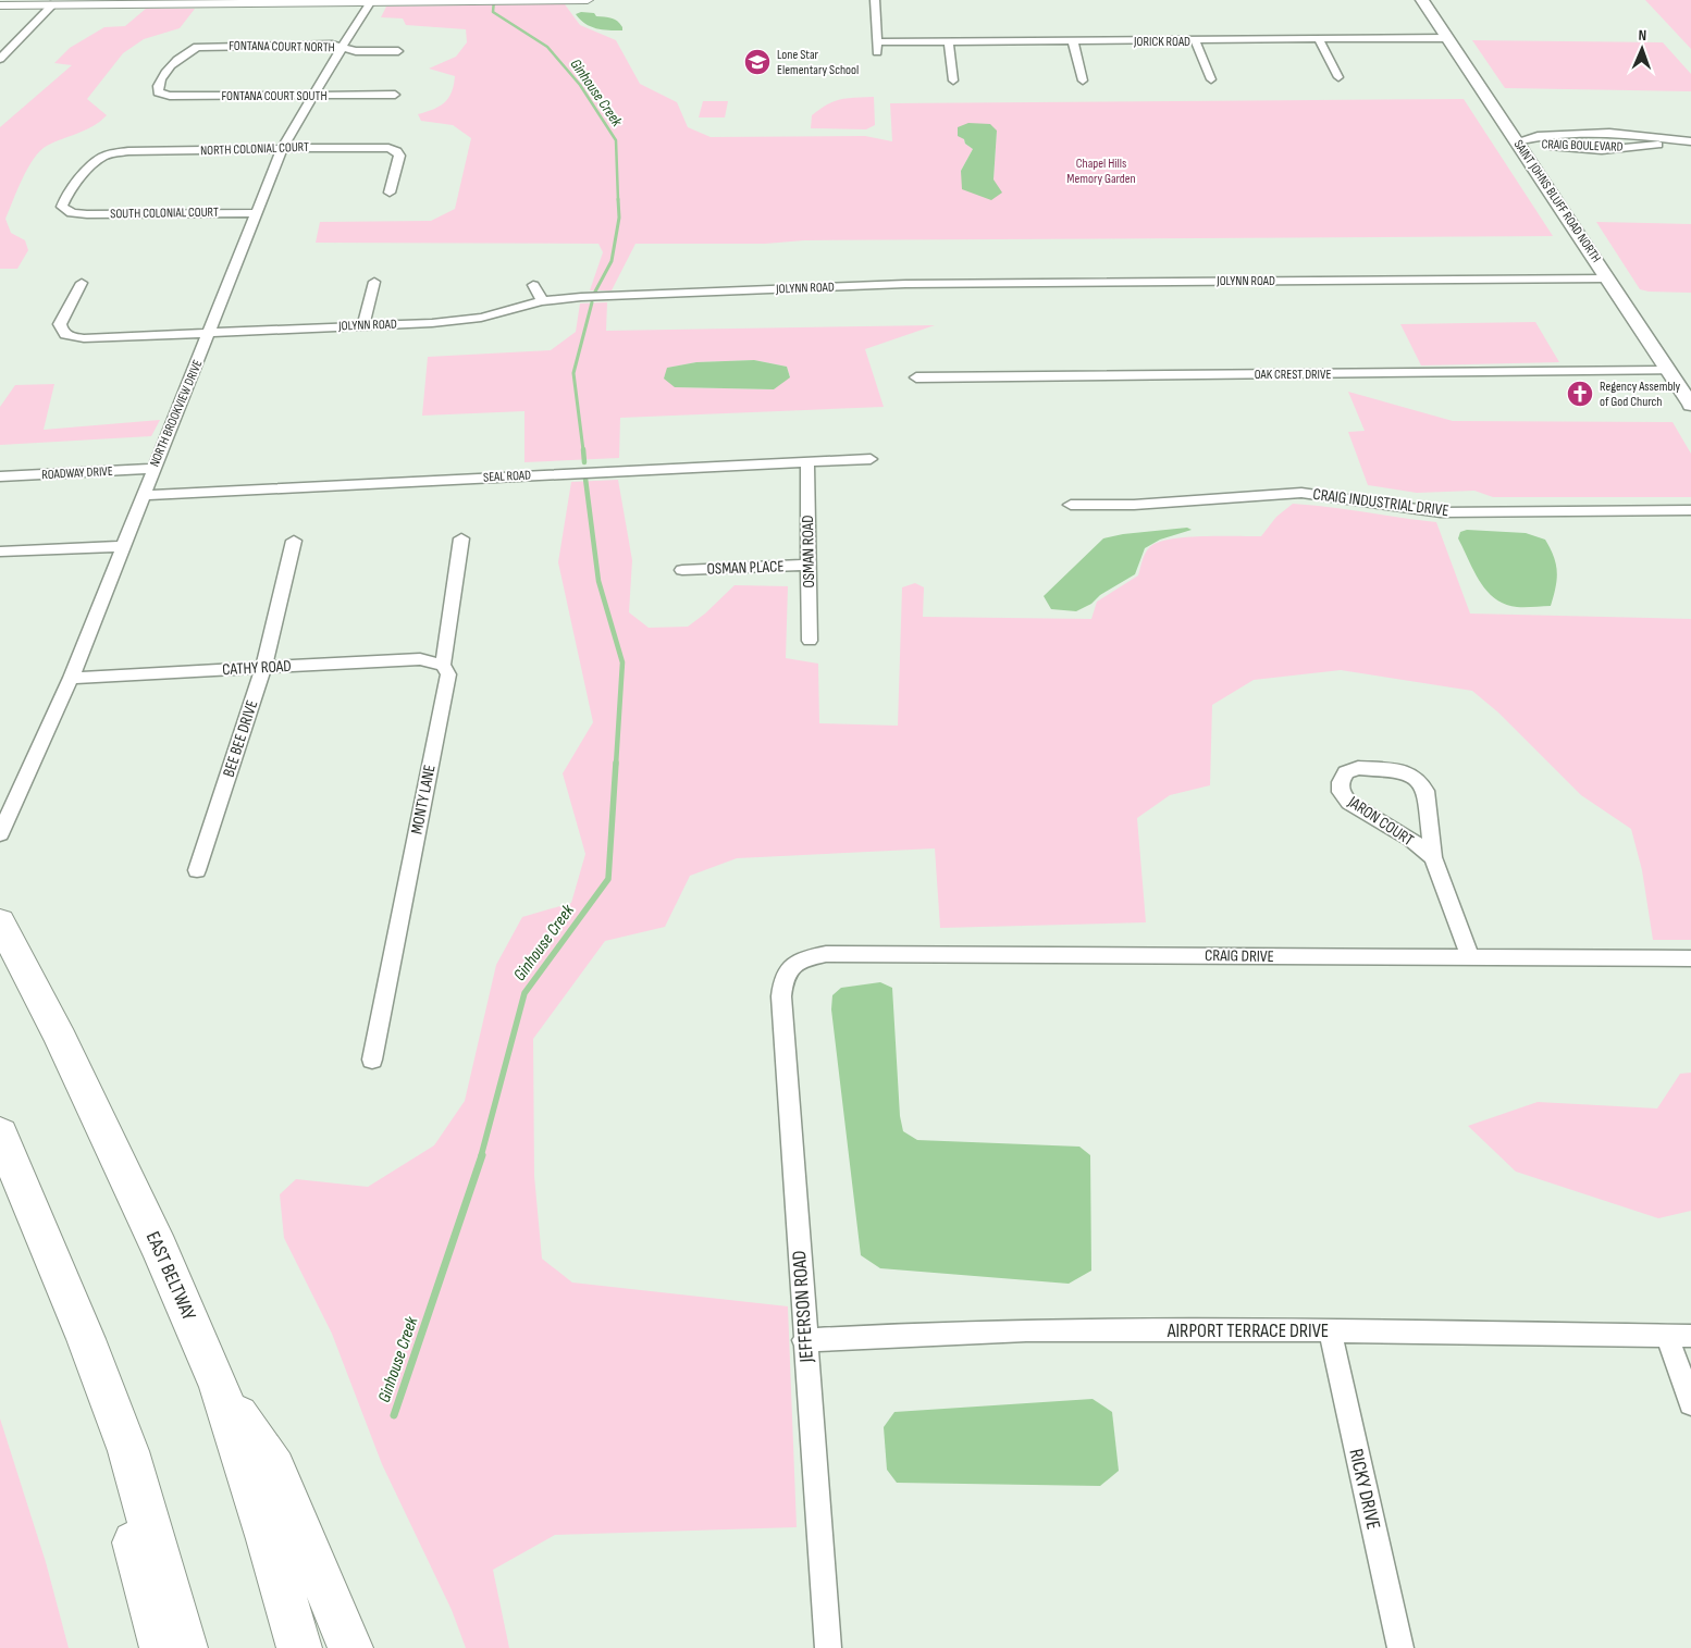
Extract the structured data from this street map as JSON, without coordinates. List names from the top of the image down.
{
  "streets": {
    "highway": ["EAST BELTWAY"],
    "main road": ["SAINT JOHNS BLUFF ROAD NORTH"],
    "street": [
      "JORICK ROAD",
      "FONTANA COURT NORTH",
      "FONTANA COURT SOUTH",
      "CRAIG BOULEVARD",
      "NORTH COLONIAL COURT",
      "SOUTH COLONIAL COURT",
      "JOLYNN ROAD",
      "OAK CREST DRIVE",
      "NORTH BROOKVIEW DRIVE",
      "ROADWAY DRIVE",
      "SEAL ROAD",
      "CRAIG INDUSTRIAL DRIVE",
      "OSMAN ROAD",
      "OSMAN PLACE",
      "CATHY ROAD",
      "BEE BEE DRIVE",
      "MONTY LANE",
      "JARON COURT",
      "CRAIG DRIVE",
      "JEFFERSON ROAD",
      "AIRPORT TERRACE DRIVE",
      "RICKY DRIVE"
    ]
  },
  "crossings": [
    ["JORICK ROAD", "SAINT JOHNS BLUFF ROAD NORTH"],
    ["FONTANA COURT NORTH", "FONTANA COURT SOUTH"],
    ["FONTANA COURT NORTH", "NORTH BROOKVIEW DRIVE"],
    ["FONTANA COURT SOUTH", "NORTH BROOKVIEW DRIVE"],
    ["CRAIG BOULEVARD", "SAINT JOHNS BLUFF ROAD NORTH"],
    ["NORTH COLONIAL COURT", "SOUTH COLONIAL COURT"],
    ["NORTH COLONIAL COURT", "NORTH BROOKVIEW DRIVE"],
    ["SAINT JOHNS BLUFF ROAD NORTH", "JOLYNN ROAD"],
    ["SAINT JOHNS BLUFF ROAD NORTH", "OAK CREST DRIVE"],
    ["SOUTH COLONIAL COURT", "NORTH BROOKVIEW DRIVE"],
    ["JOLYNN ROAD", "NORTH BROOKVIEW DRIVE"],
    ["NORTH BROOKVIEW DRIVE", "ROADWAY DRIVE"],
    ["NORTH BROOKVIEW DRIVE", "SEAL ROAD"],
    ["NORTH BROOKVIEW DRIVE", "CATHY ROAD"],
    ["SEAL ROAD", "OSMAN ROAD"],
    ["OSMAN ROAD", "OSMAN PLACE"],
    ["CATHY ROAD", "BEE BEE DRIVE"],
    ["CATHY ROAD", "MONTY LANE"],
    ["JARON COURT", "CRAIG DRIVE"],
    ["CRAIG DRIVE", "JEFFERSON ROAD"],
    ["JEFFERSON ROAD", "AIRPORT TERRACE DRIVE"],
    ["AIRPORT TERRACE DRIVE", "RICKY DRIVE"]
  ],
  "water": ["Ginhouse Creek"],
  "parks": ["Chapel Hills Memory Garden"],
  "places": {
    "school or university": ["Lone Star Elementary School"],
    "church": ["Regency Assembly of God Church"]
  },
  "north": "top"
}
